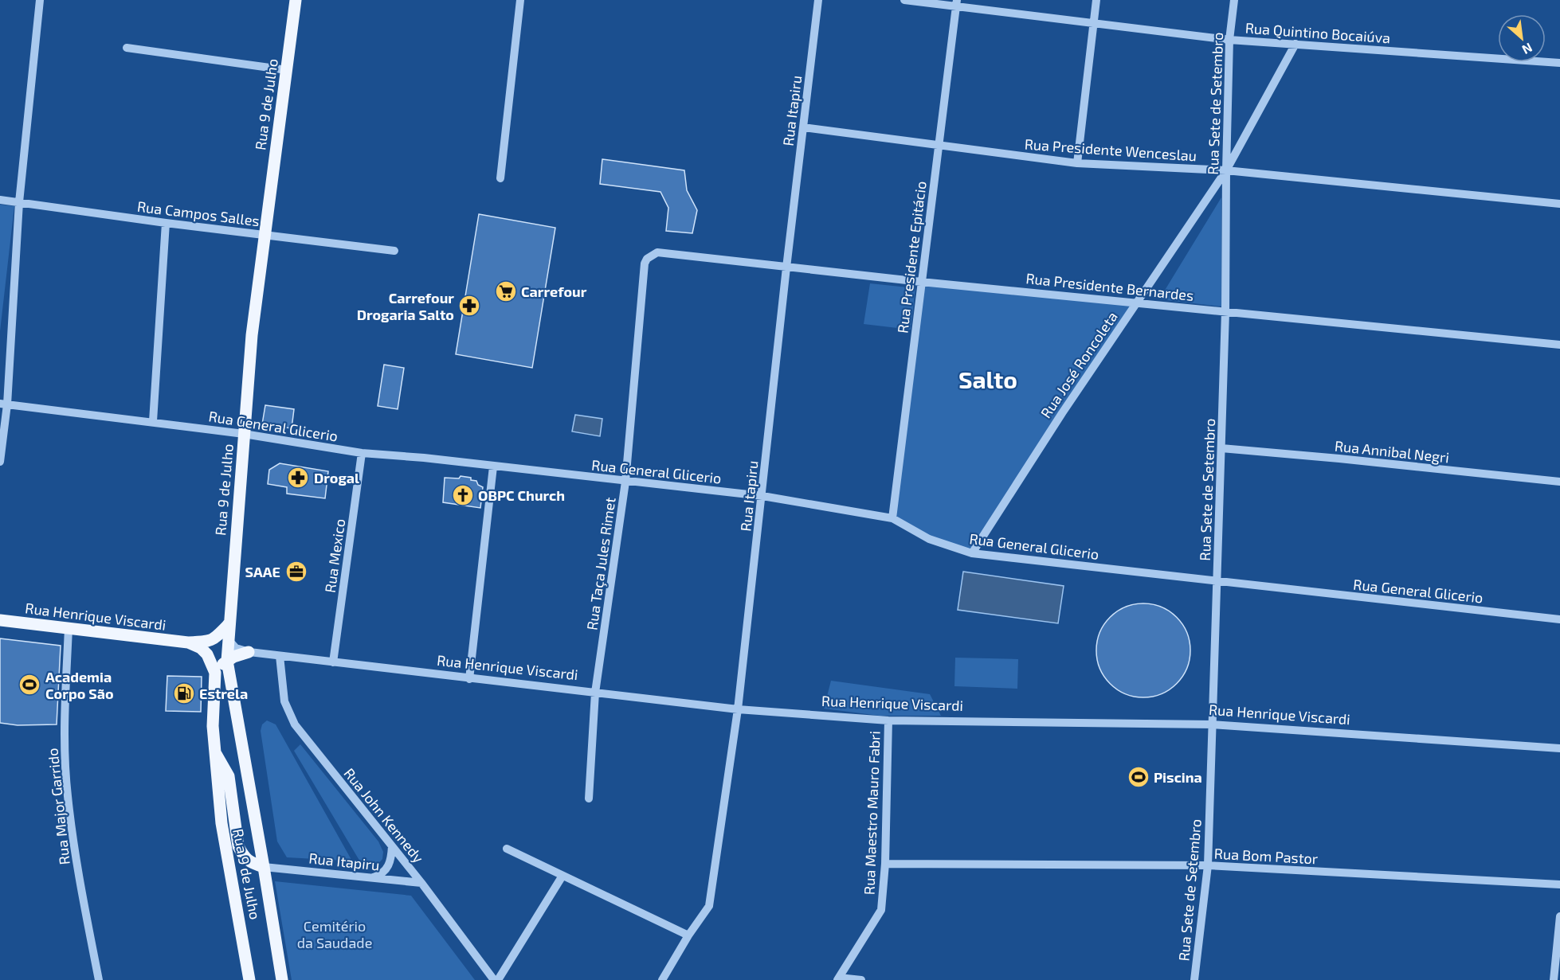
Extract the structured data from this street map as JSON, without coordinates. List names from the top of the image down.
{
  "streets": {
    "main road": ["Rua 9 de Julho", "Rua Henrique Viscardi"],
    "street": [
      "Rua Quintino Bocaiúva",
      "Rua Sete de Setembro",
      "Rua Itapiru",
      "Rua Presidente Wenceslau",
      "Rua Campos Salles",
      "Rua Presidente Epitácio",
      "Rua Presidente Bernardes",
      "Rua José Roncoleta",
      "Rua General Glicerio",
      "Rua Annibal Negri",
      "Rua Mexico",
      "Rua Taça Jules Rimet",
      "Rua Major Garrido",
      "Rua Maestro Mauro Fabri",
      "Rua John Kennedy",
      "Rua Bom Pastor"
    ]
  },
  "crossings": [
    ["Rua Quintino Bocaiúva", "Rua Sete de Setembro"],
    ["Rua Quintino Bocaiúva", "Rua Presidente Epitácio"],
    ["Rua Quintino Bocaiúva", "Rua José Roncoleta"],
    ["Rua Sete de Setembro", "Rua Presidente Wenceslau"],
    ["Rua Sete de Setembro", "Rua Presidente Bernardes"],
    ["Rua Sete de Setembro", "Rua José Roncoleta"],
    ["Rua Sete de Setembro", "Rua General Glicerio"],
    ["Rua Sete de Setembro", "Rua Annibal Negri"],
    ["Rua Sete de Setembro", "Rua Henrique Viscardi"],
    ["Rua Sete de Setembro", "Rua Bom Pastor"],
    ["Rua 9 de Julho", "Rua Itapiru"],
    ["Rua 9 de Julho", "Rua Campos Salles"],
    ["Rua 9 de Julho", "Rua General Glicerio"],
    ["Rua 9 de Julho", "Rua Henrique Viscardi"],
    ["Rua Itapiru", "Rua Presidente Wenceslau"],
    ["Rua Itapiru", "Rua Presidente Bernardes"],
    ["Rua Itapiru", "Rua General Glicerio"],
    ["Rua Itapiru", "Rua Henrique Viscardi"],
    ["Rua Itapiru", "Rua John Kennedy"],
    ["Rua Presidente Wenceslau", "Rua Presidente Epitácio"],
    ["Rua Presidente Wenceslau", "Rua José Roncoleta"],
    ["Rua Presidente Epitácio", "Rua Presidente Bernardes"],
    ["Rua Presidente Epitácio", "Rua General Glicerio"],
    ["Rua Presidente Bernardes", "Rua José Roncoleta"],
    ["Rua Presidente Bernardes", "Rua Taça Jules Rimet"],
    ["Rua José Roncoleta", "Rua General Glicerio"],
    ["Rua General Glicerio", "Rua Mexico"],
    ["Rua General Glicerio", "Rua Taça Jules Rimet"],
    ["Rua Mexico", "Rua Henrique Viscardi"],
    ["Rua Taça Jules Rimet", "Rua Henrique Viscardi"],
    ["Rua Henrique Viscardi", "Rua Major Garrido"],
    ["Rua Henrique Viscardi", "Rua Maestro Mauro Fabri"],
    ["Rua Henrique Viscardi", "Rua John Kennedy"],
    ["Rua Maestro Mauro Fabri", "Rua Bom Pastor"]
  ],
  "districts": ["Salto"],
  "parks": ["Cemitério da Saudade"],
  "places": {
    "supermarket": ["Carrefour"],
    "pharmacy": ["Carrefour Drogaria Salto", "Drogal"],
    "church": ["OBPC Church"],
    "office": ["SAAE"],
    "sports": ["Academia Corpo São", "Piscina"],
    "fuel station": ["Estrela"]
  },
  "north": "bottom right"
}
